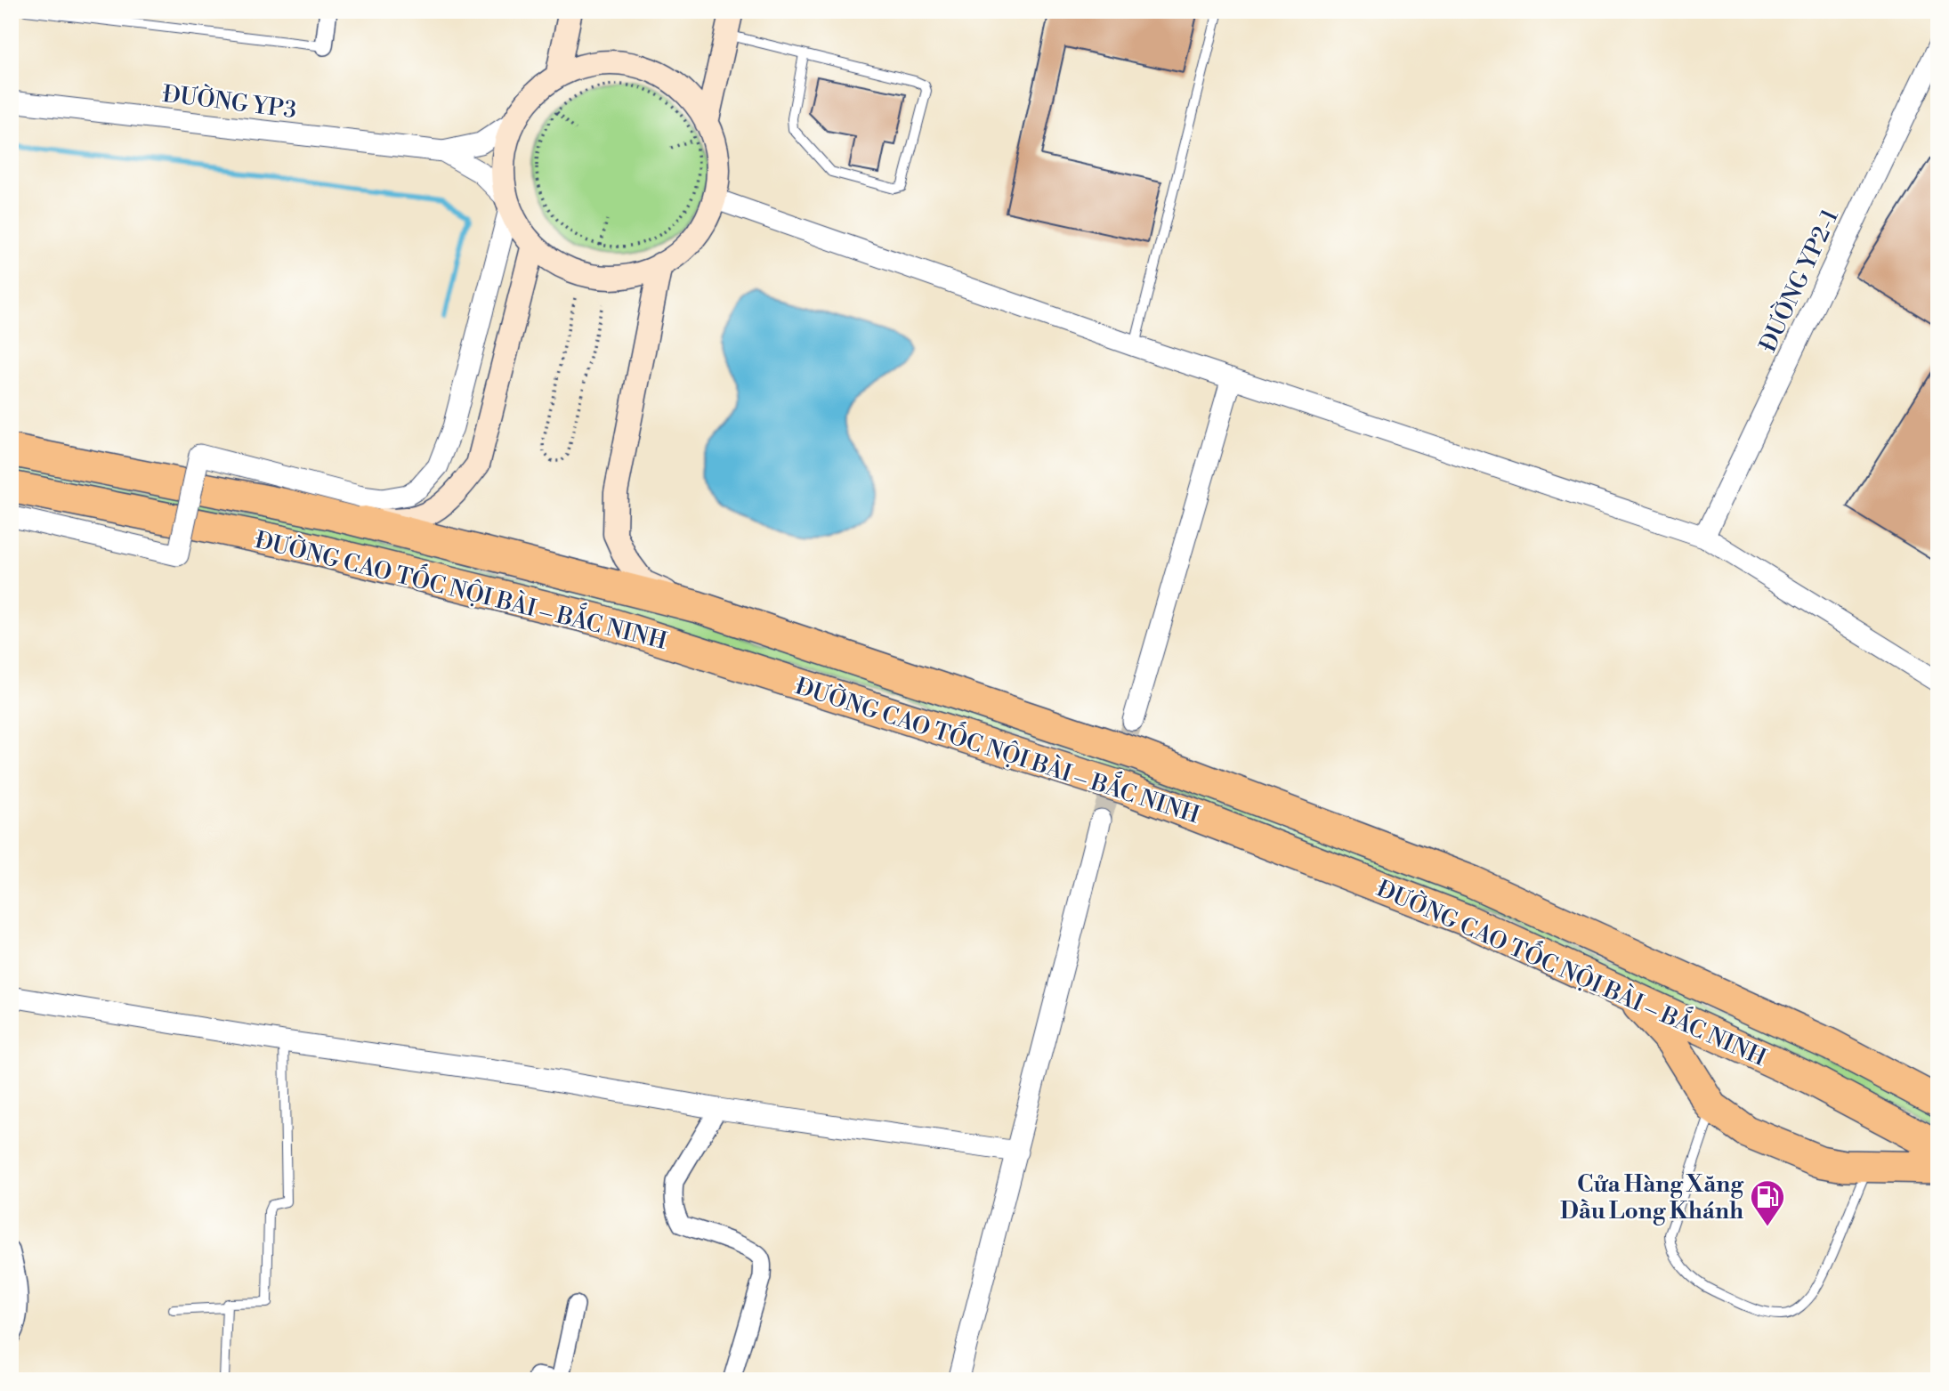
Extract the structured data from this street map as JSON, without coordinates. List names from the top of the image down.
{
  "streets": {
    "highway": ["ĐƯỜNG CAO TỐC NỘI BÀI – BẮC NINH"],
    "street": ["ĐƯỜNG YP3", "ĐƯỜNG YP2-1"]
  },
  "places": {
    "fuel station": ["Cửa Hàng Xăng Dầu Long Khánh"]
  }
}
